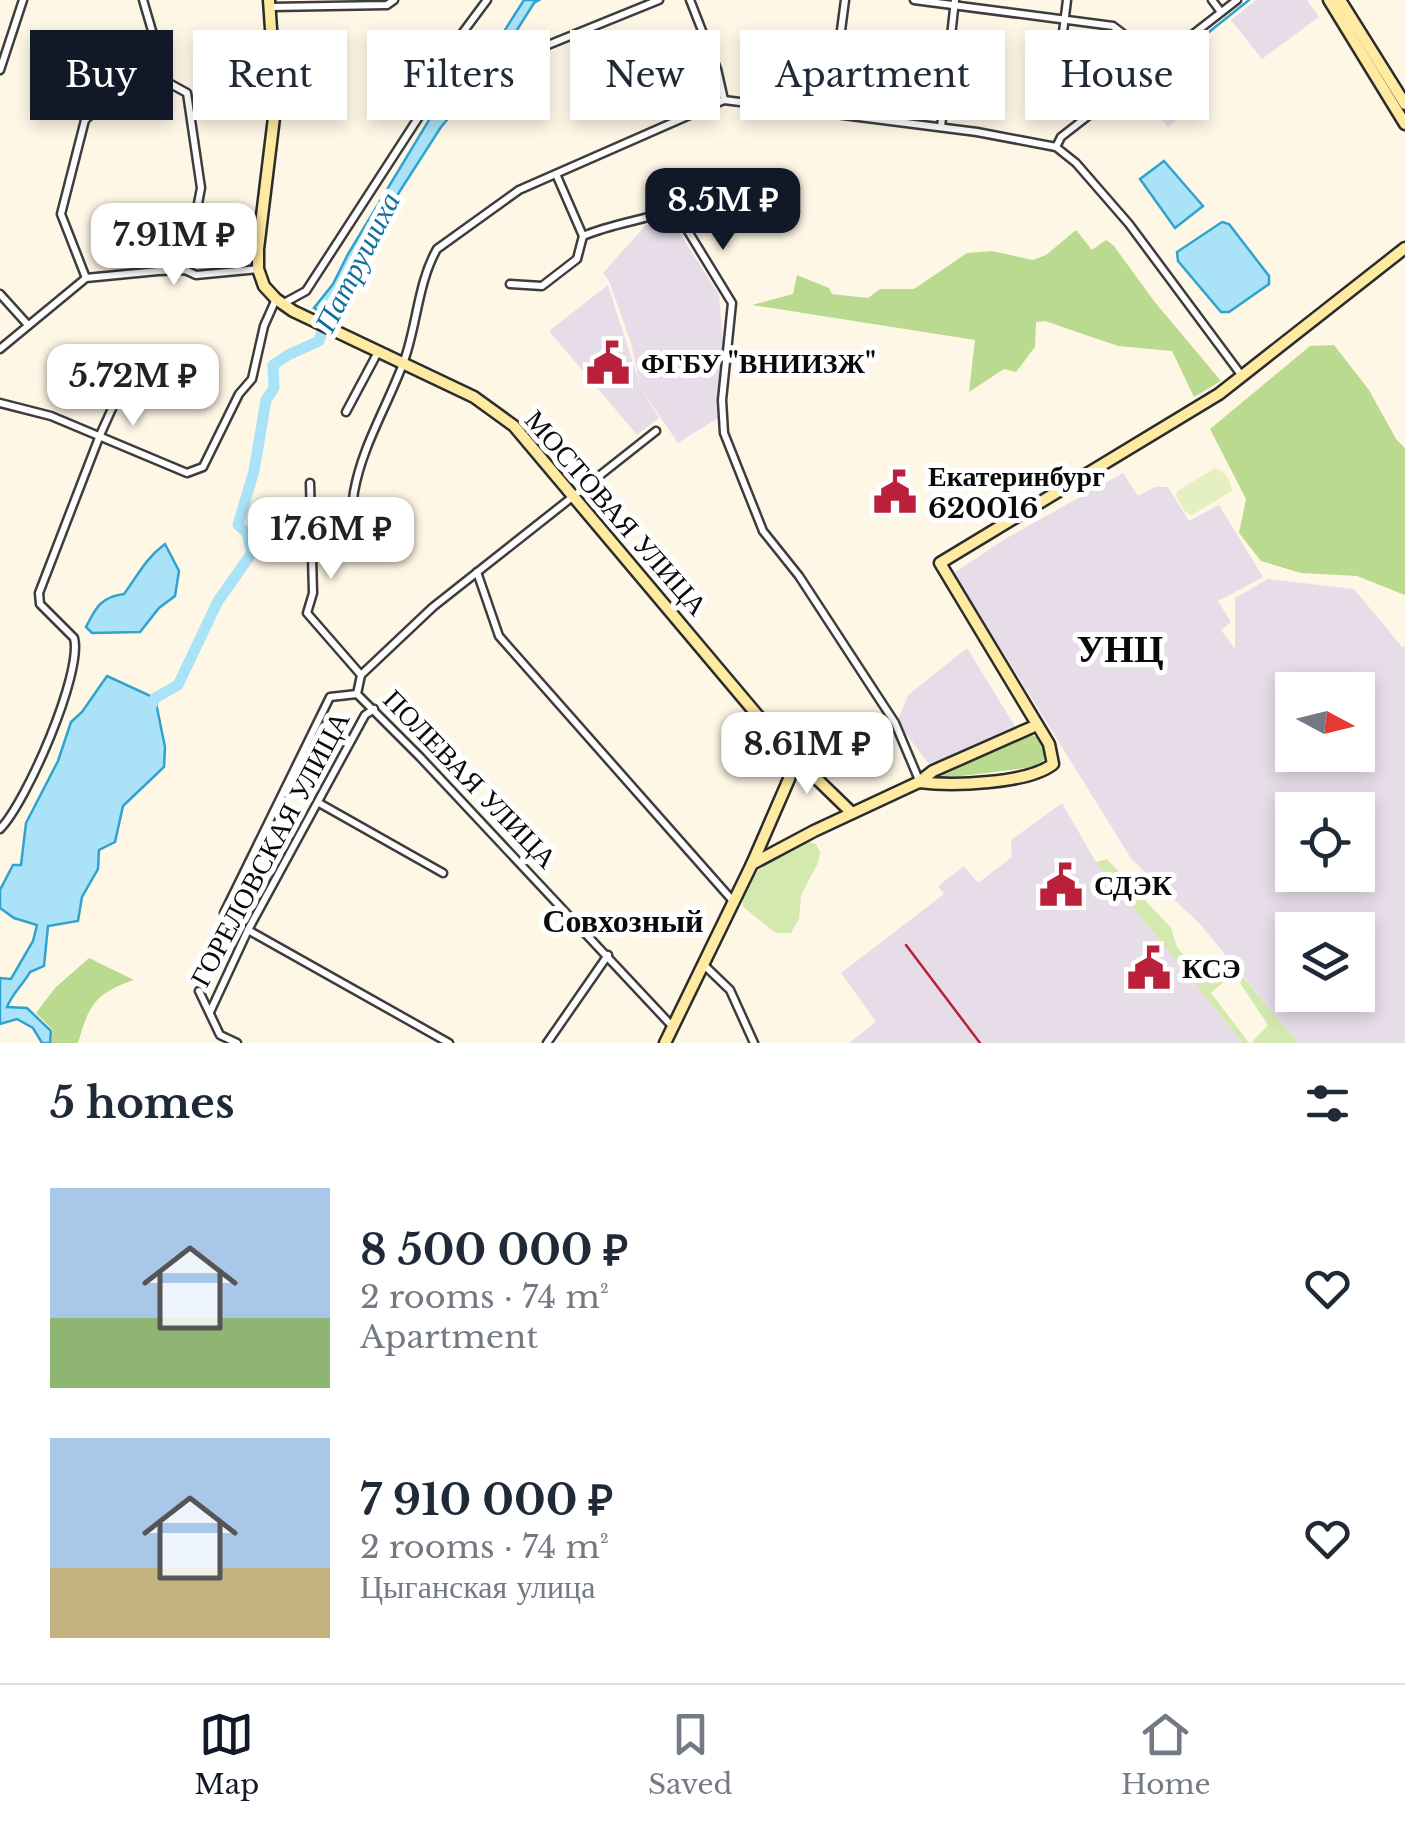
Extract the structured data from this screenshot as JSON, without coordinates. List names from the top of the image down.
{
  "streets": {
    "street": ["МОСТОВАЯ УЛИЦА", "ПОЛЕВАЯ УЛИЦА", "ГОРЕЛОВСКАЯ УЛИЦА"]
  },
  "crossings": [
    ["ПОЛЕВАЯ УЛИЦА", "ГОРЕЛОВСКАЯ УЛИЦА"]
  ],
  "districts": ["УНЦ", "Совхозный"],
  "water": ["Патрушиха"],
  "places": {
    "public building": [
      "ФГБУ \"ВНИИЗЖ\"",
      "Екатеринбург 620016",
      "СДЭК",
      "КСЭ"
    ]
  },
  "north": "right",
  "page": {
    "chip": [
      "Buy",
      "Rent",
      "Filters",
      "New",
      "Apartment",
      "House"
    ],
    "price": [
      "8.5M ₽",
      "7.91M ₽",
      "5.72M ₽",
      "17.6M ₽",
      "8.61M ₽"
    ],
    "heading": "5 homes",
    "list": [
      {
        "name": "8 500 000 ₽",
        "note": "2 rooms · 74 m² · Apartment"
      },
      {
        "name": "7 910 000 ₽",
        "note": "2 rooms · 74 m² · Цыганская улица"
      }
    ],
    "tabs": ["Map", "Saved", "Home"]
  }
}
